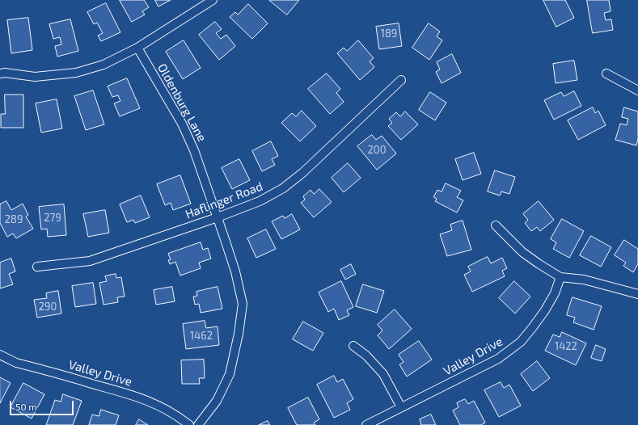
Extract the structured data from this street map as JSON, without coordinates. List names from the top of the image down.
{
  "streets": {
    "street": ["Oldenburg Lane", "Haflinger Road", "Valley Drive"]
  },
  "crossings": [
    ["Oldenburg Lane", "Haflinger Road"]
  ],
  "house_numbers": [
    "189",
    "200",
    "279",
    "289",
    "290",
    "1462",
    "1422"
  ],
  "scale_bar": "50 m"
}
